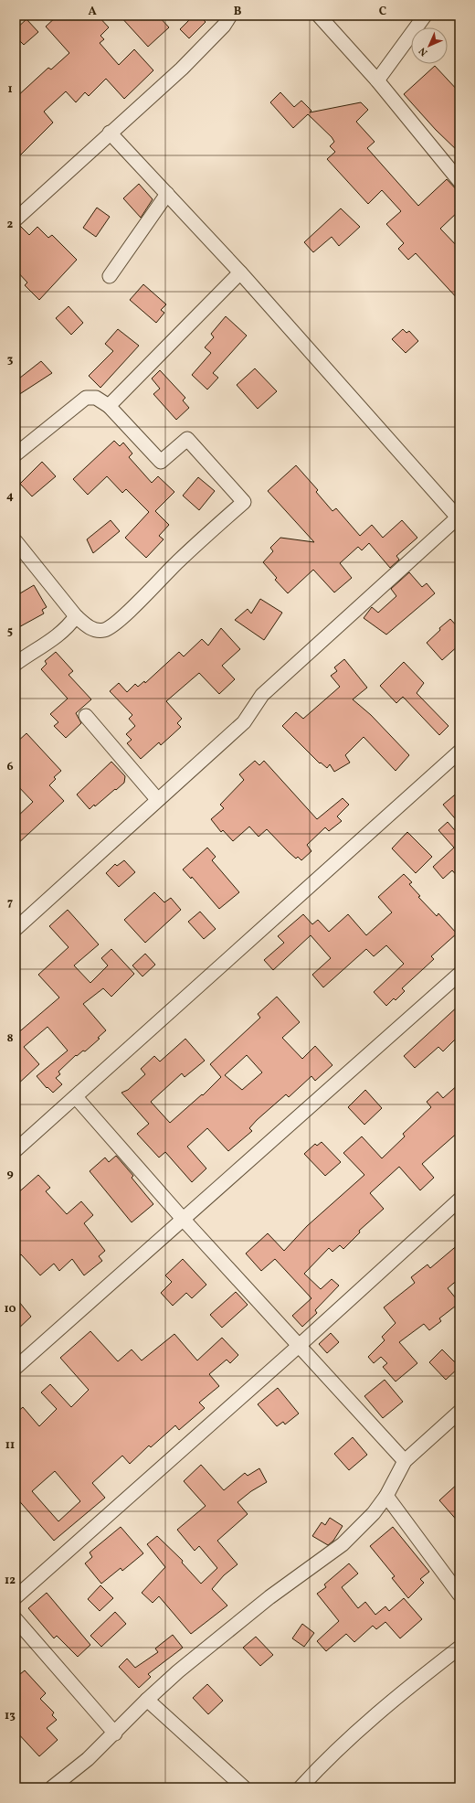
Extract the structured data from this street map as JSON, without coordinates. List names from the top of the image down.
{
  "north": "bottom left",
  "grid": {
    "columns": ["A", "B", "C"],
    "rows": [
      "1",
      "2",
      "3",
      "4",
      "5",
      "6",
      "7",
      "8",
      "9",
      "10",
      "11",
      "12",
      "13"
    ]
  }
}
